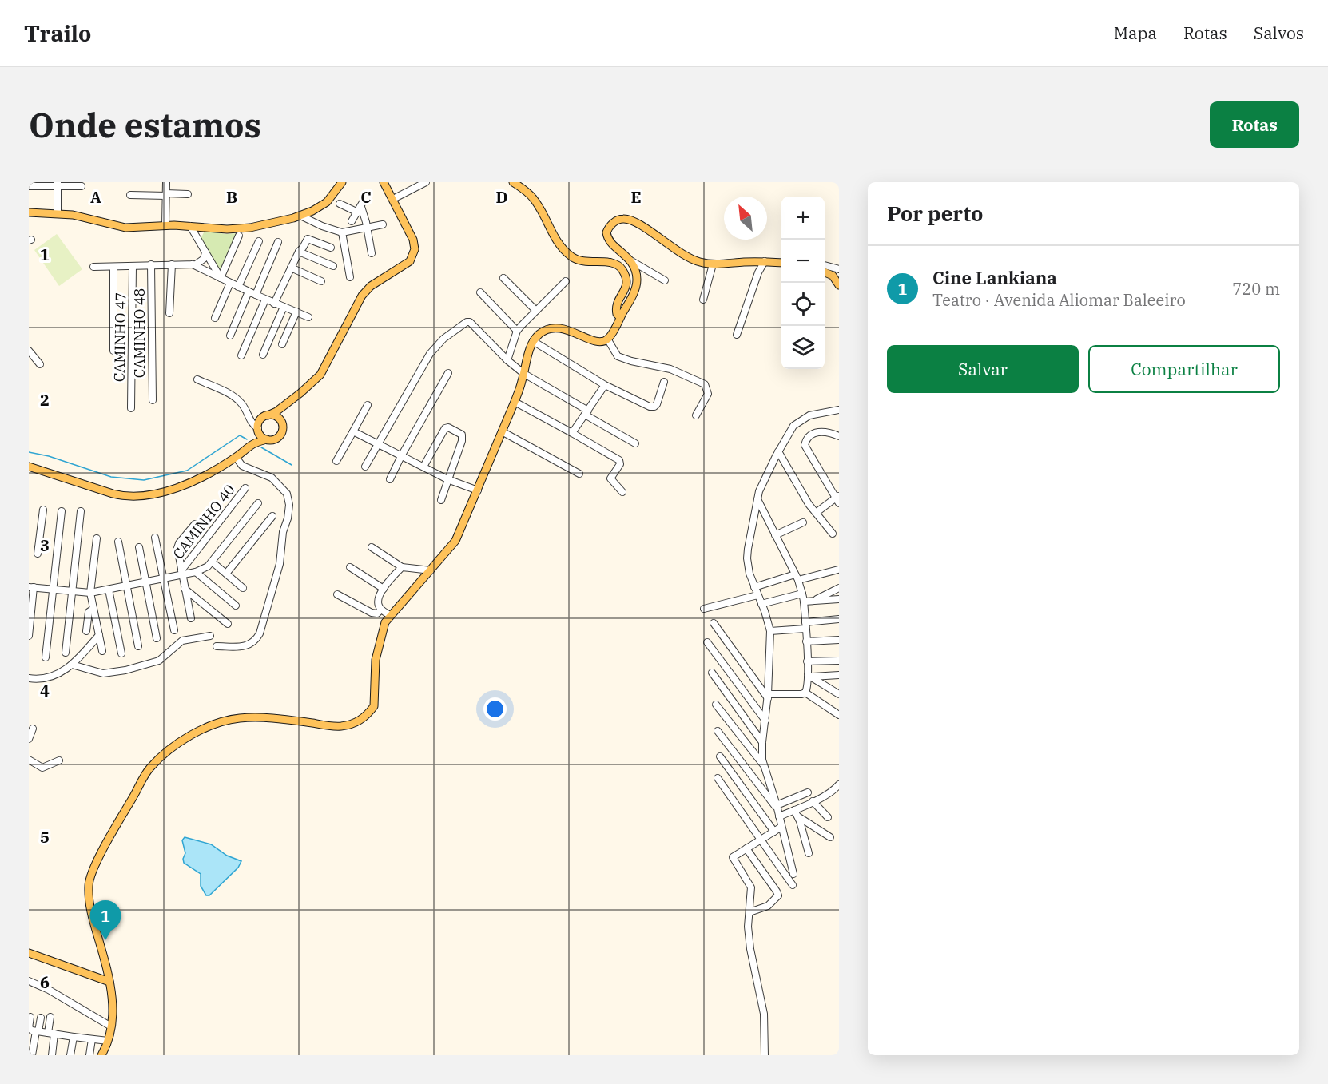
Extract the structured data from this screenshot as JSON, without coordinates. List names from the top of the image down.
{
  "streets": {
    "street": ["CAMINHO 48", "CAMINHO 47", "CAMINHO 40"]
  },
  "north": "top left",
  "page": {
    "header": "Trailo",
    "nav": ["Mapa", "Rotas", "Salvos"],
    "buttons": [
      "Rotas",
      ["Salvar", "Compartilhar"]
    ],
    "title": "Onde estamos",
    "heading": "Por perto",
    "map_buttons": ["+", "−"],
    "list": [
      {
        "mark": "1",
        "name": "Cine Lankiana",
        "note": "Teatro · Avenida Aliomar Baleeiro",
        "value": "720 m"
      }
    ],
    "pins": "1"
  },
  "grid": {
    "columns": [
      "A",
      "B",
      "C",
      "D",
      "E"
    ],
    "rows": [
      "1",
      "2",
      "3",
      "4",
      "5",
      "6"
    ]
  }
}
